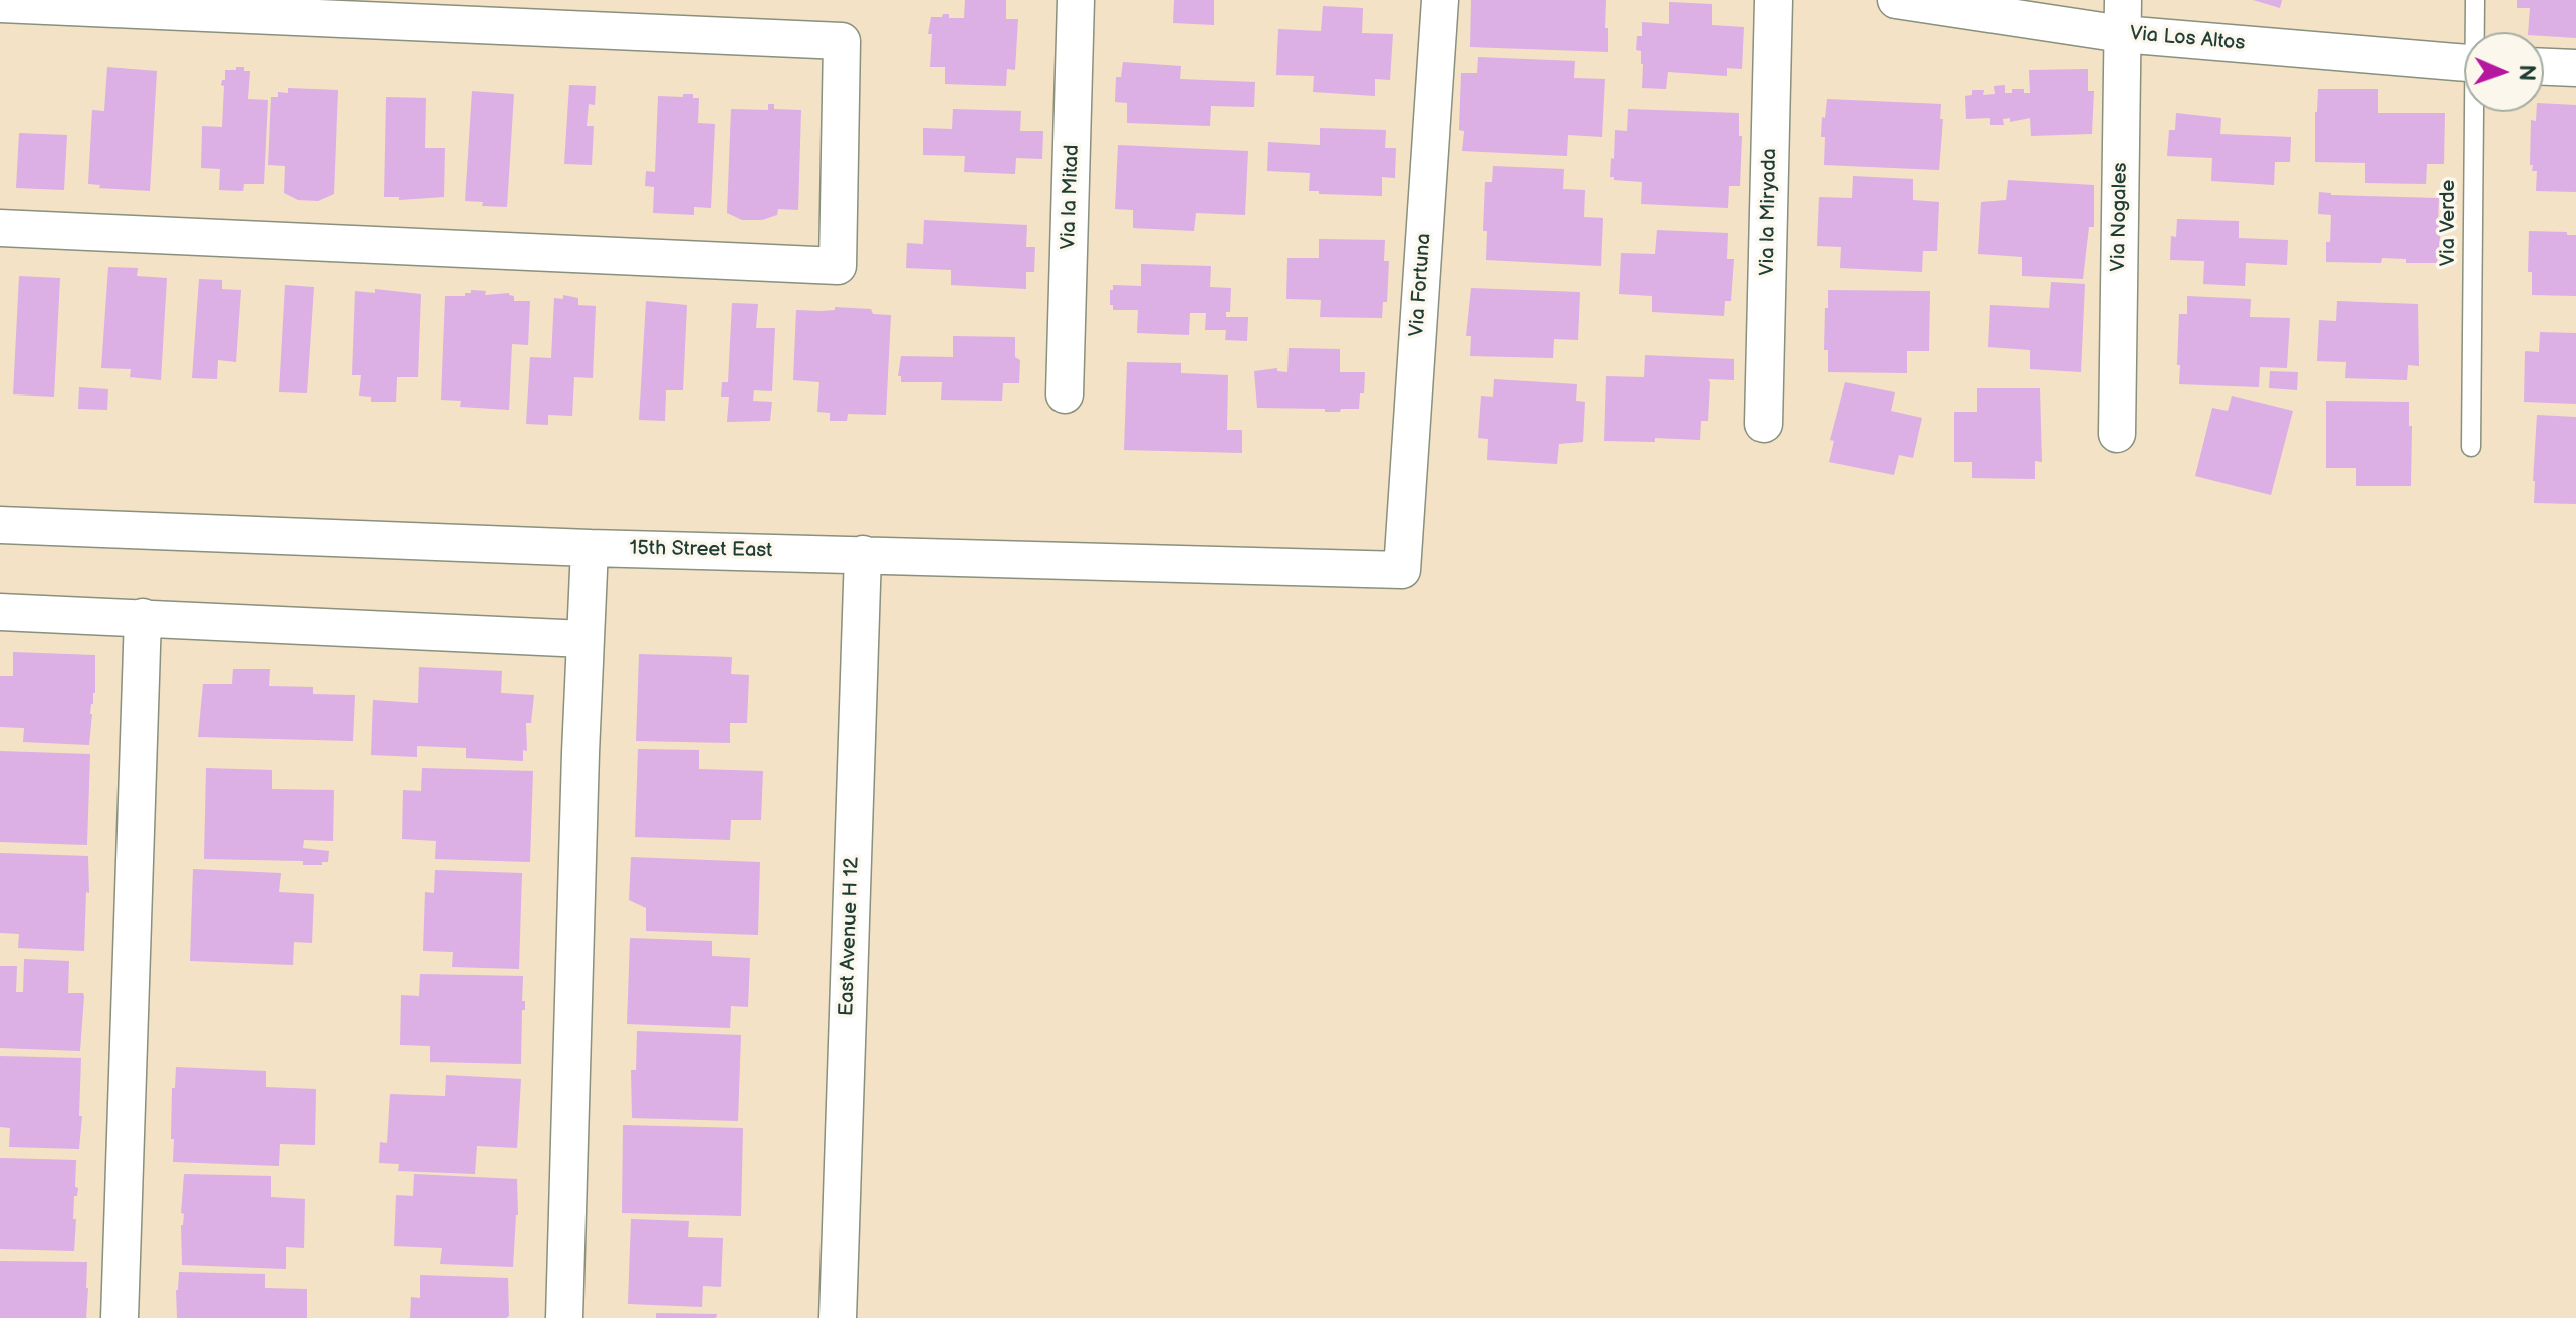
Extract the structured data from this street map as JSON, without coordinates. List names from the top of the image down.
{
  "streets": {
    "street": [
      "Via Los Altos",
      "Via la Mitad",
      "Via la Miryada",
      "Via Nogales",
      "Via Fortuna",
      "15th Street East",
      "East Avenue H 12"
    ],
    "lane": ["Via Verde"]
  },
  "crossings": [
    ["Via Los Altos", "Via Nogales"],
    ["Via Fortuna", "15th Street East"],
    ["15th Street East", "East Avenue H 12"]
  ],
  "north": "right"
}
